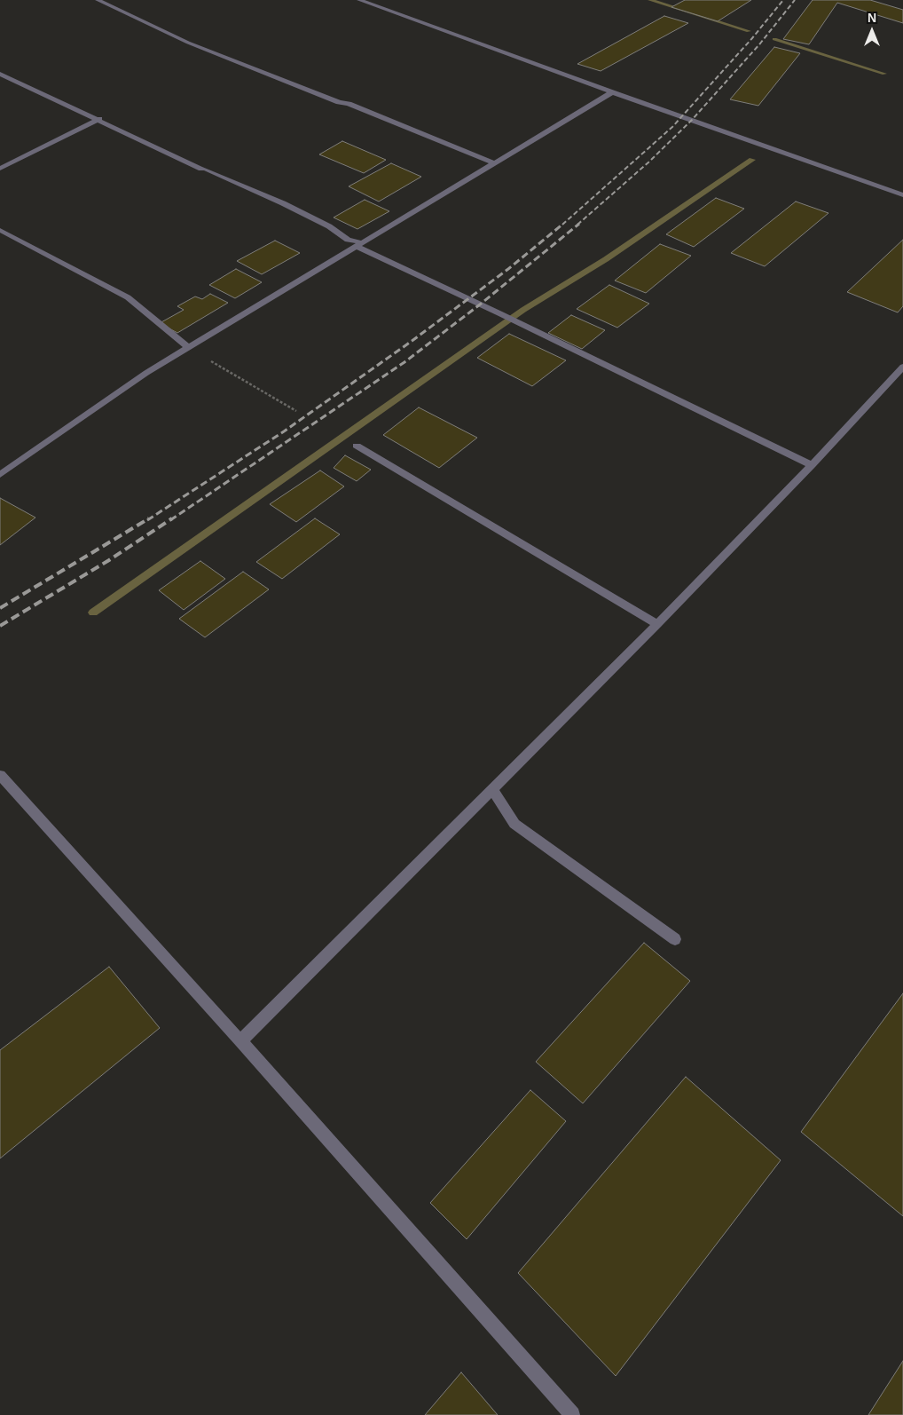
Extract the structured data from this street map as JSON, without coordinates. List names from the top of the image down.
{
  "north": "top"
}
